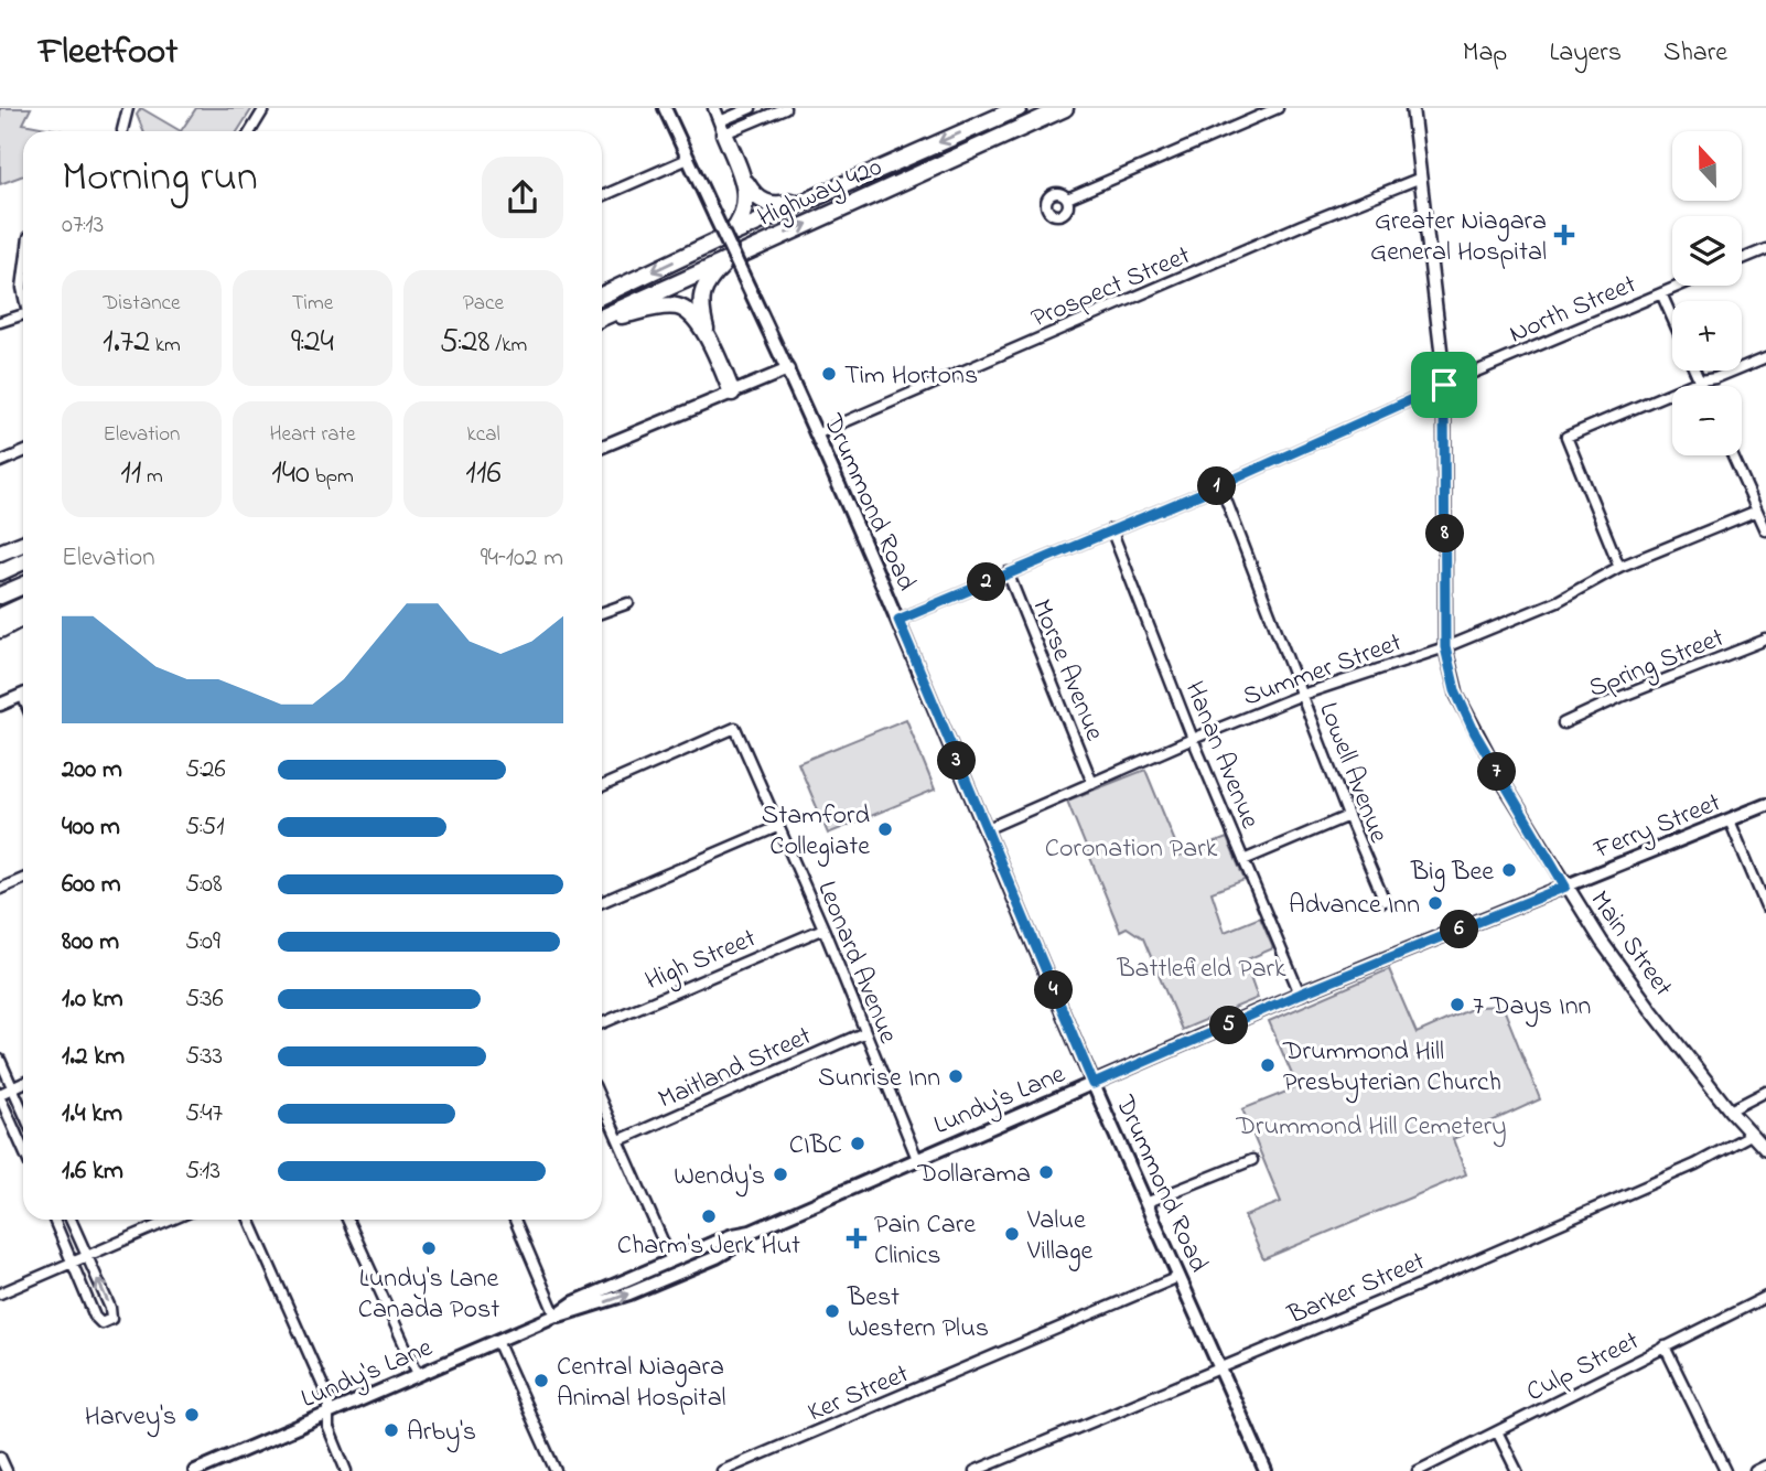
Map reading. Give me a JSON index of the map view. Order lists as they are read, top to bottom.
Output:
{
  "streets": {
    "highway": ["Highway 420"],
    "main road": ["Drummond Road", "Ferry Street", "Lundy's Lane"],
    "street": [
      "Prospect Street",
      "North Street",
      "Spring Street",
      "Summer Street",
      "Morse Avenue",
      "Hanan Avenue",
      "Lowell Avenue",
      "Main Street",
      "High Street",
      "Leonard Avenue",
      "Maitland Street",
      "Barker Street",
      "Culp Street",
      "Ker Street"
    ]
  },
  "crossings": [
    ["Prospect Street", "Drummond Road"],
    ["Prospect Street", "Main Street"],
    ["North Street", "Drummond Road"],
    ["North Street", "Morse Avenue"],
    ["North Street", "Hanan Avenue"],
    ["North Street", "Lowell Avenue"],
    ["North Street", "Main Street"],
    ["Drummond Road", "Summer Street"],
    ["Drummond Road", "Lundy's Lane"],
    ["Drummond Road", "Barker Street"],
    ["Drummond Road", "Ker Street"],
    ["Summer Street", "Morse Avenue"],
    ["Summer Street", "Hanan Avenue"],
    ["Summer Street", "Lowell Avenue"],
    ["Summer Street", "Main Street"],
    ["Hanan Avenue", "Lundy's Lane"],
    ["Ferry Street", "Main Street"],
    ["Ferry Street", "Lundy's Lane"],
    ["Main Street", "Lundy's Lane"],
    ["Main Street", "Barker Street"],
    ["High Street", "Leonard Avenue"],
    ["Leonard Avenue", "Maitland Street"],
    ["Leonard Avenue", "Lundy's Lane"]
  ],
  "parks": ["Coronation Park", "Battlefield Park", "Drummond Hill Cemetery"],
  "places": {
    "health": ["Greater Niagara General Hospital", "Pain Care Clinics"],
    "other": [
      "Tim Hortons",
      "Stamford Collegiate",
      "Big Bee",
      "Advance Inn",
      "7 Days Inn",
      "Drummond Hill Presbyterian Church",
      "Sunrise Inn",
      "CIBC",
      "Dollarama",
      "Wendy's",
      "Charm's Jerk Hut",
      "Value Village",
      "Lundy's Lane Canada Post",
      "Best Western Plus",
      "Central Niagara Animal Hospital",
      "Harvey's",
      "Arby's"
    ]
  },
  "north": "top",
  "page": {
    "header": "Fleetfoot",
    "nav": ["Map", "Layers", "Share"],
    "map_buttons": ["+", "−"],
    "heading": ["Morning run", "07:13"],
    "stats": [
      ["Distance", "1.72 km"],
      ["Time", "9:24"],
      ["Pace", "5:28 /km"],
      ["Elevation", "11 m"],
      ["Heart rate", "140 bpm"],
      ["kcal", "116"]
    ],
    "pins": [
      "1",
      "8",
      "2",
      "3",
      "7",
      "6",
      "4",
      "5"
    ],
    "chart": ["Elevation", "94–102 m"],
    "list": [
      {
        "name": "200 m",
        "note": "5:26"
      },
      {
        "name": "400 m",
        "note": "5:51"
      },
      {
        "name": "600 m",
        "note": "5:08"
      },
      {
        "name": "800 m",
        "note": "5:09"
      },
      {
        "name": "1.0 km",
        "note": "5:36"
      },
      {
        "name": "1.2 km",
        "note": "5:33"
      },
      {
        "name": "1.4 km",
        "note": "5:47"
      },
      {
        "name": "1.6 km",
        "note": "5:13"
      }
    ]
  }
}
